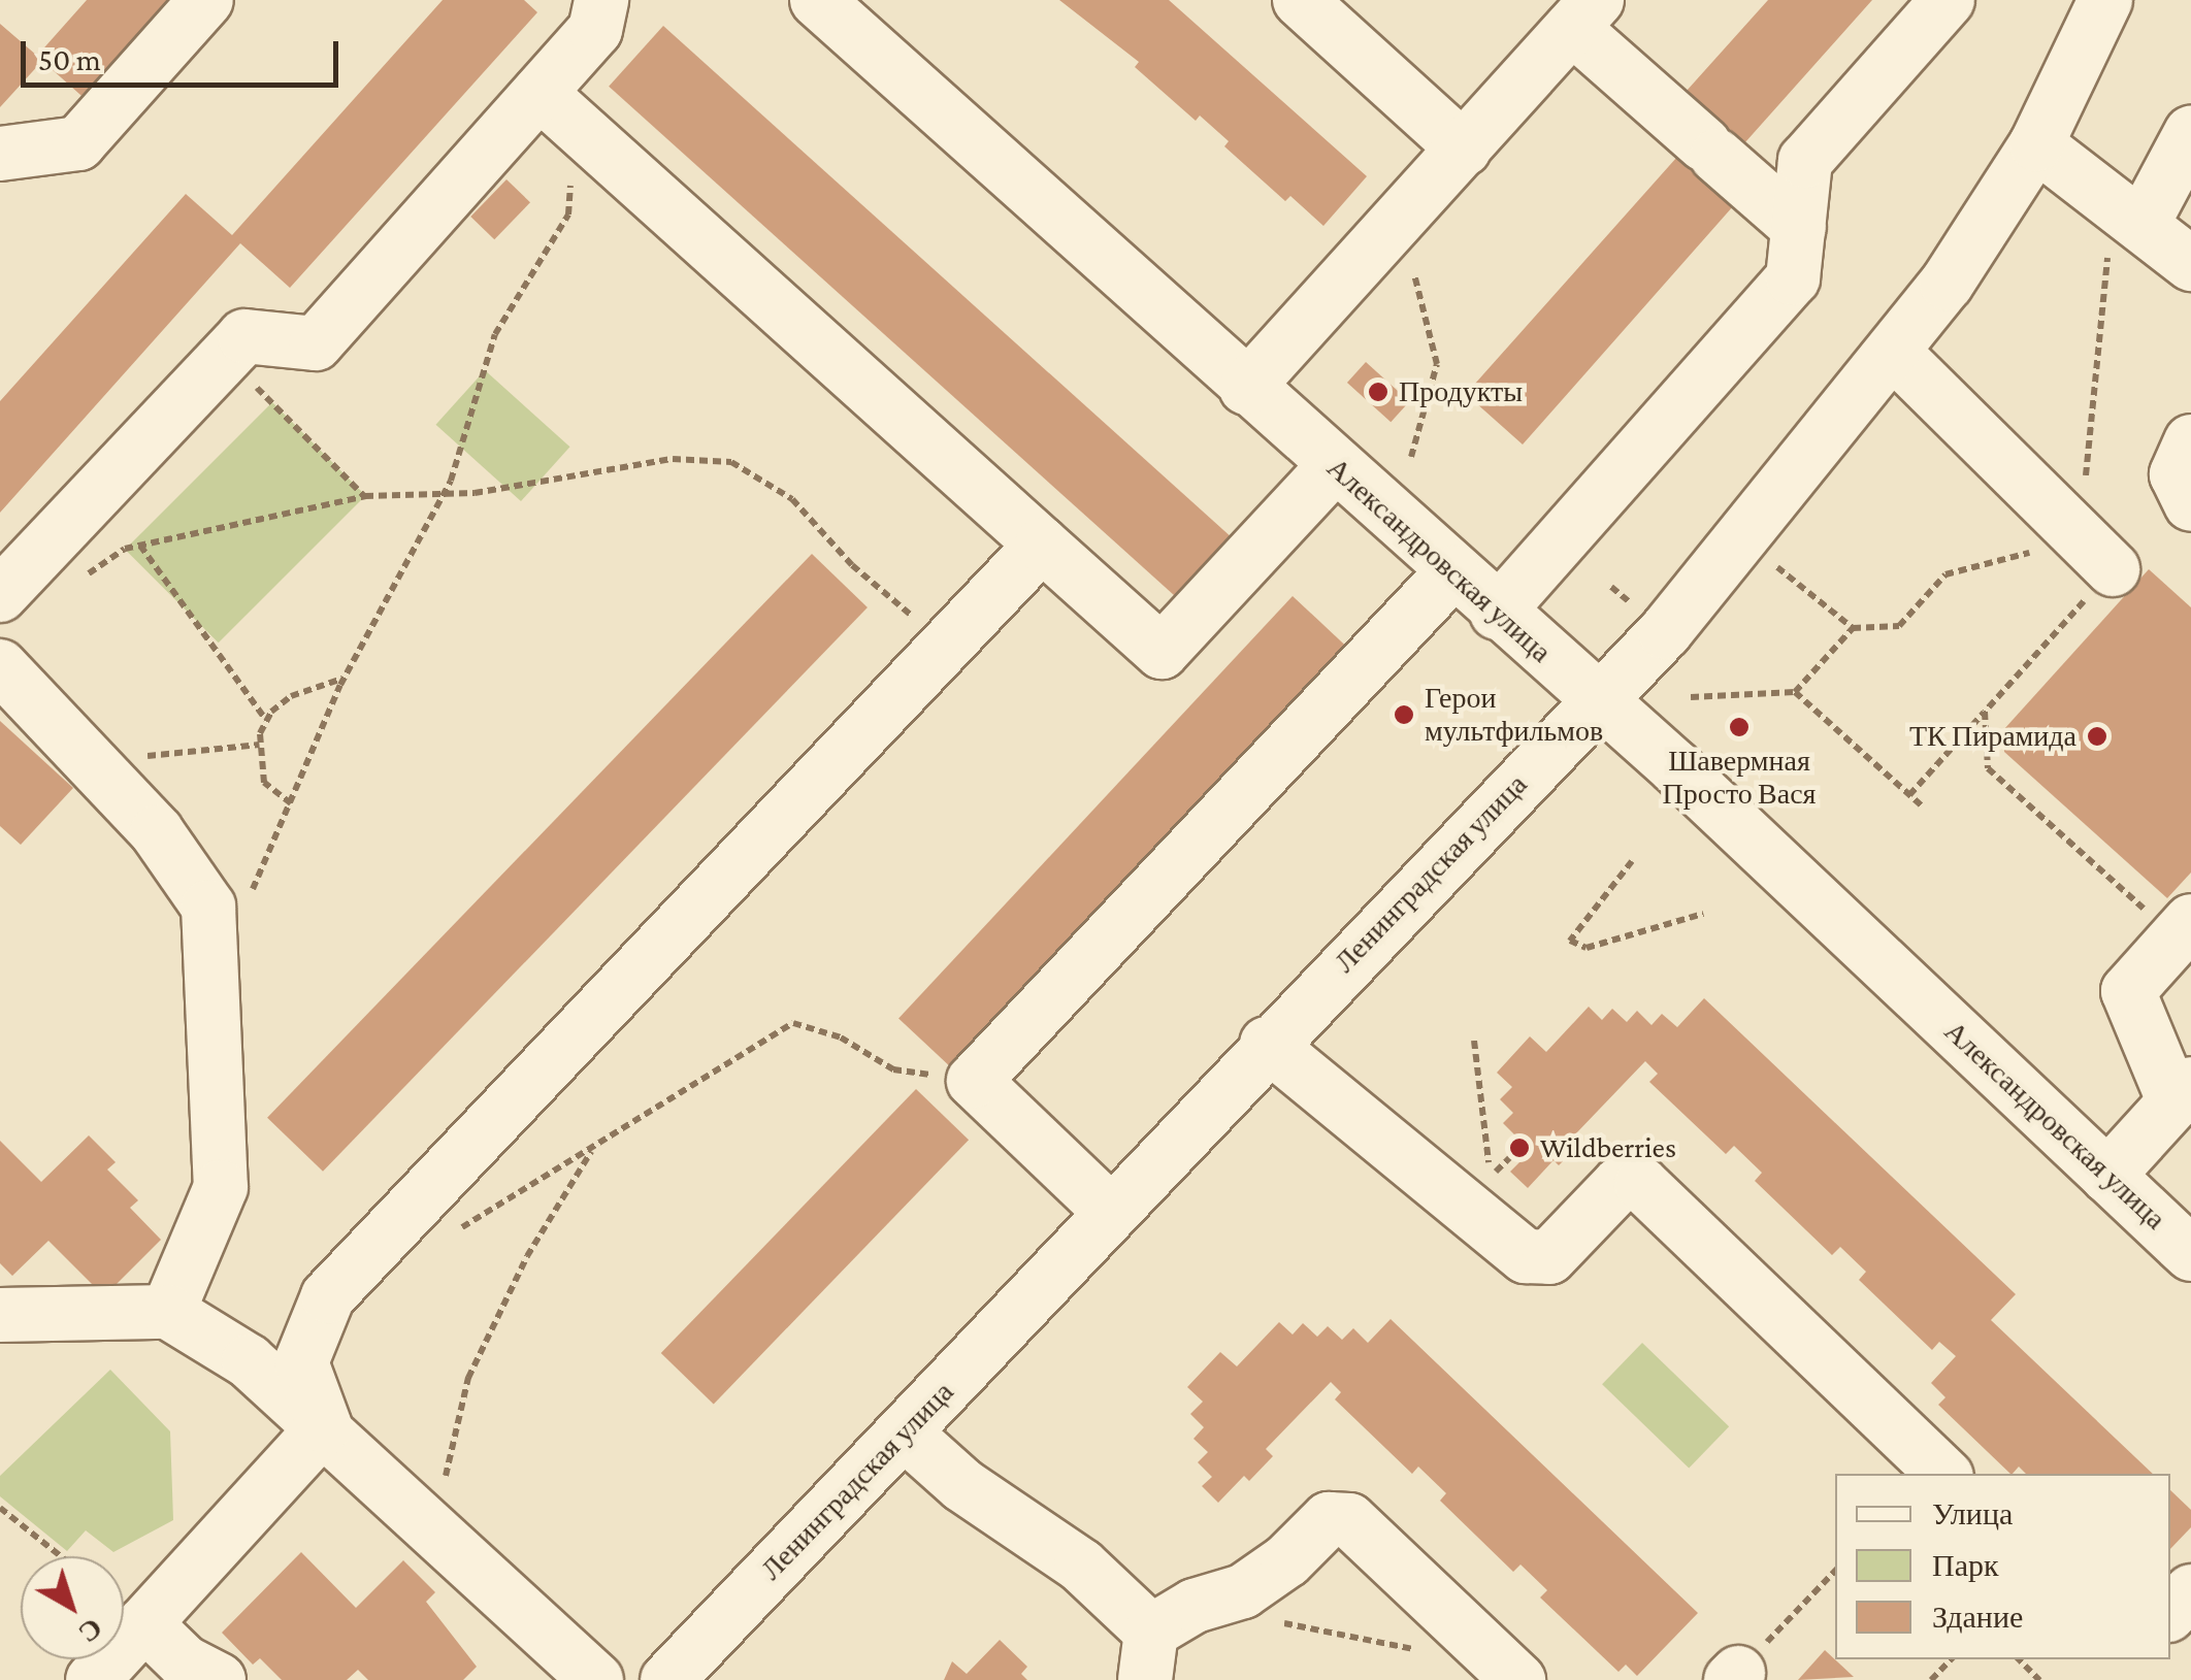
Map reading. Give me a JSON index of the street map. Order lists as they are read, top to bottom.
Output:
{
  "streets": {
    "street": ["Александровская улица", "Ленинградская улица"]
  },
  "crossings": [
    ["Александровская улица", "Ленинградская улица"]
  ],
  "places": [
    "Продукты",
    "Герои мультфильмов",
    "Шавермная Просто Вася",
    "ТК Пирамида",
    "Wildberries"
  ],
  "legend": ["Улица", "Парк", "Здание"],
  "scale_bar": "50 m",
  "north": "bottom right"
}
